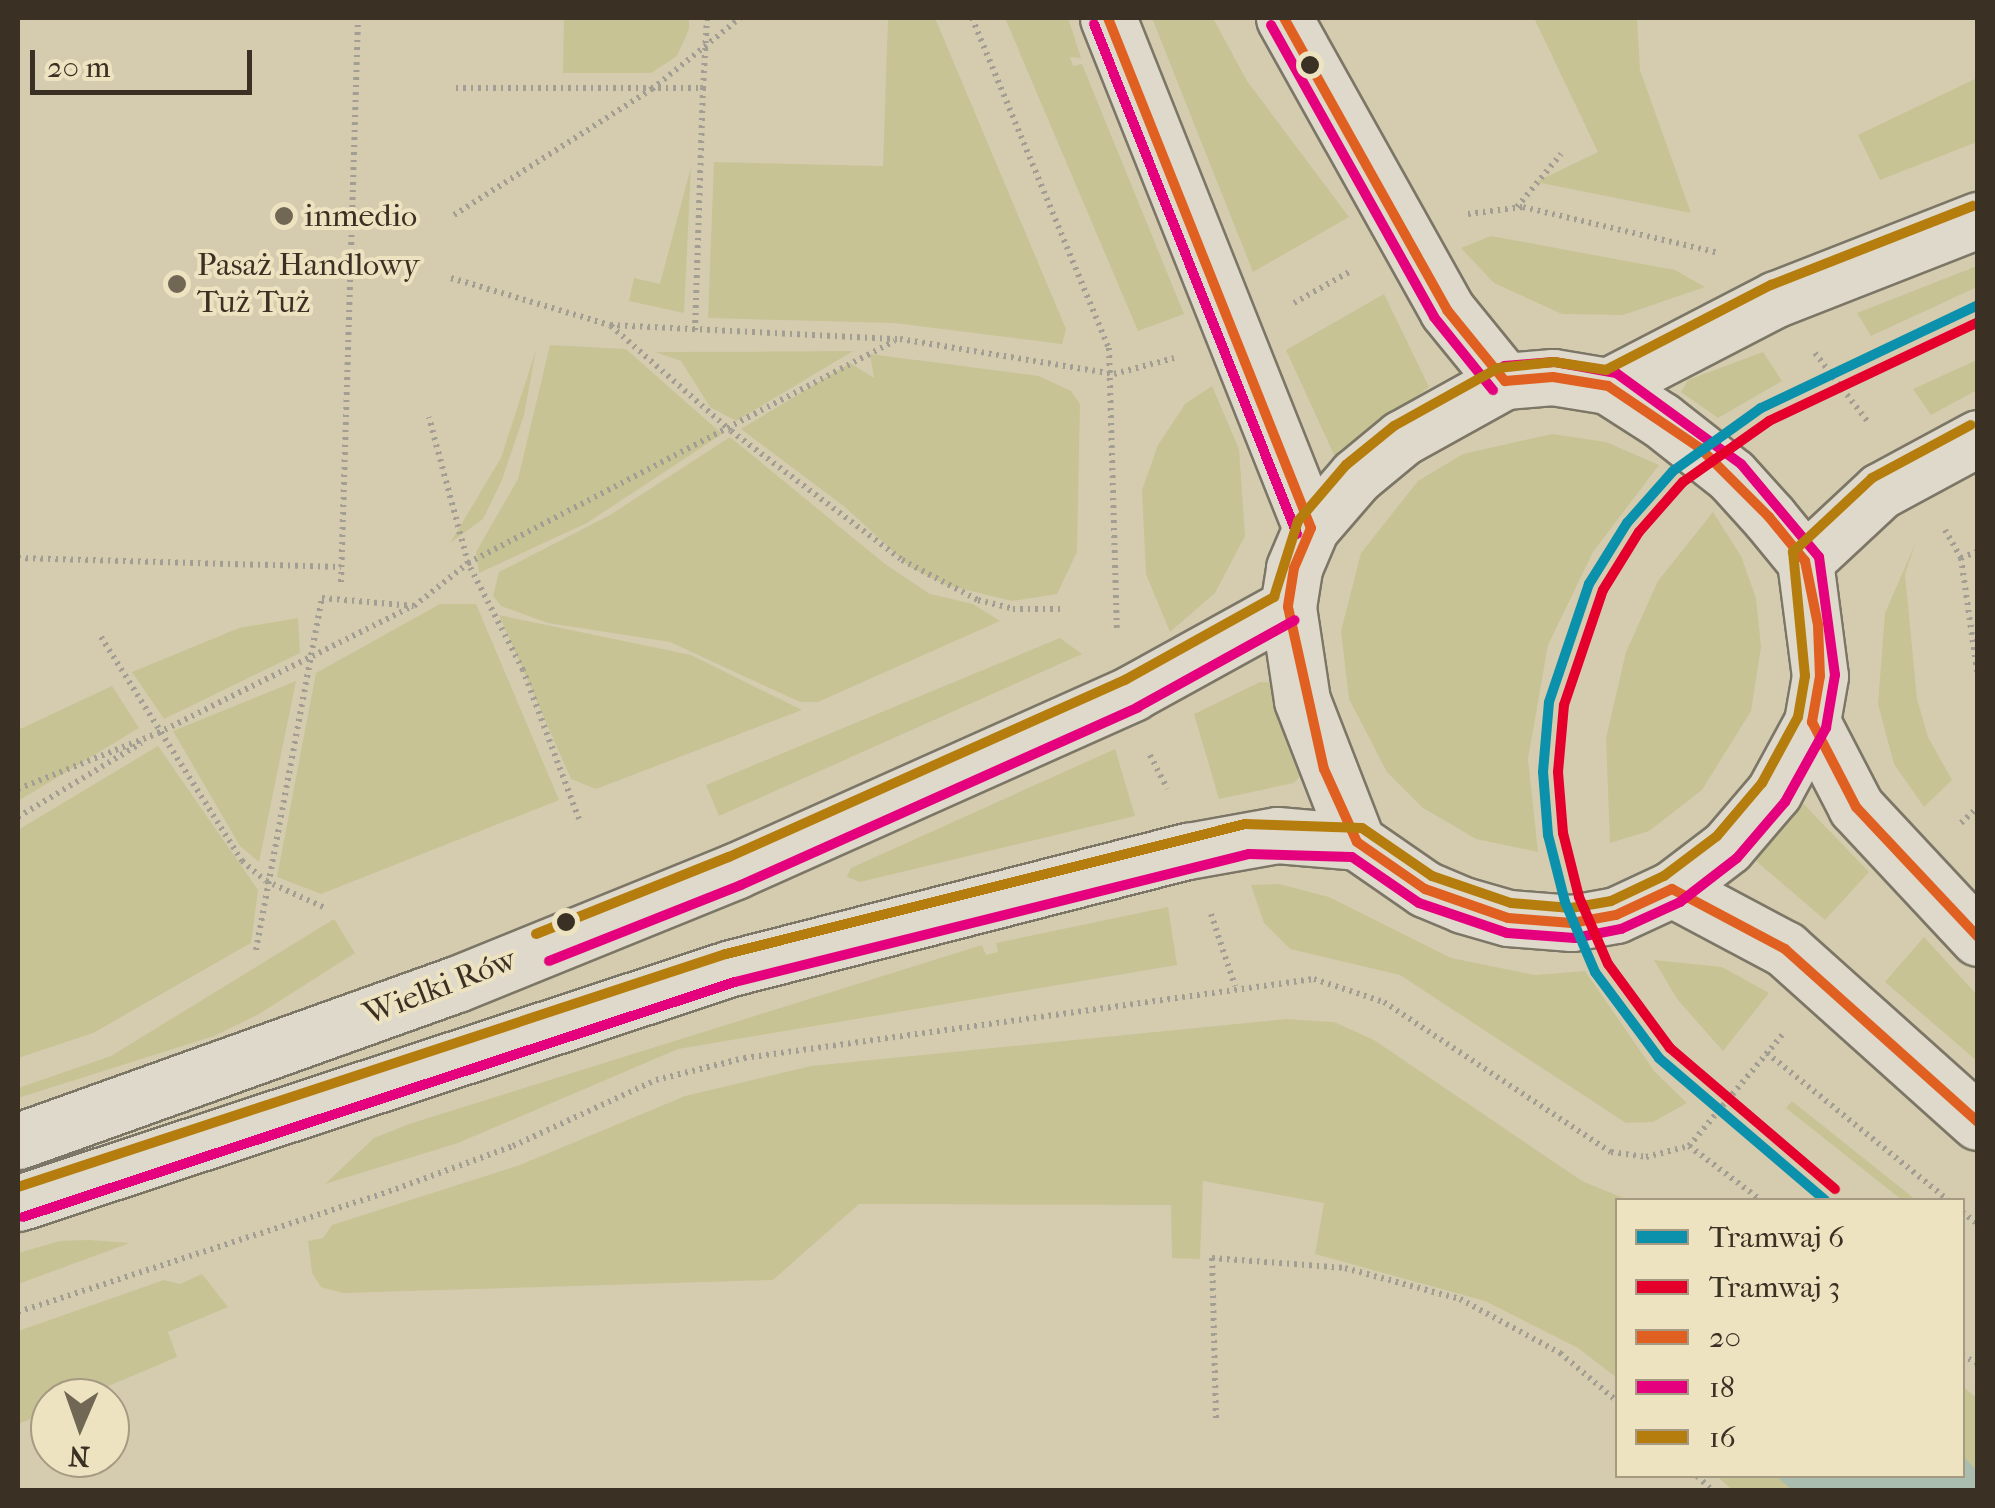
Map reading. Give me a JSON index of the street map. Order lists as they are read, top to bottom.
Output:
{
  "streets": {
    "street": ["Wielki Rów"]
  },
  "places": ["inmedio", "Pasaż Handlowy Tuż Tuż"],
  "lines": [
    "transit line 20",
    "transit line 18",
    "transit line 16",
    "tram line 6",
    "tram line 3"
  ],
  "legend": [
    "Tramwaj 6",
    "Tramwaj 3",
    "20",
    "18",
    "16"
  ],
  "scale_bar": "20 m",
  "north": "bottom"
}
